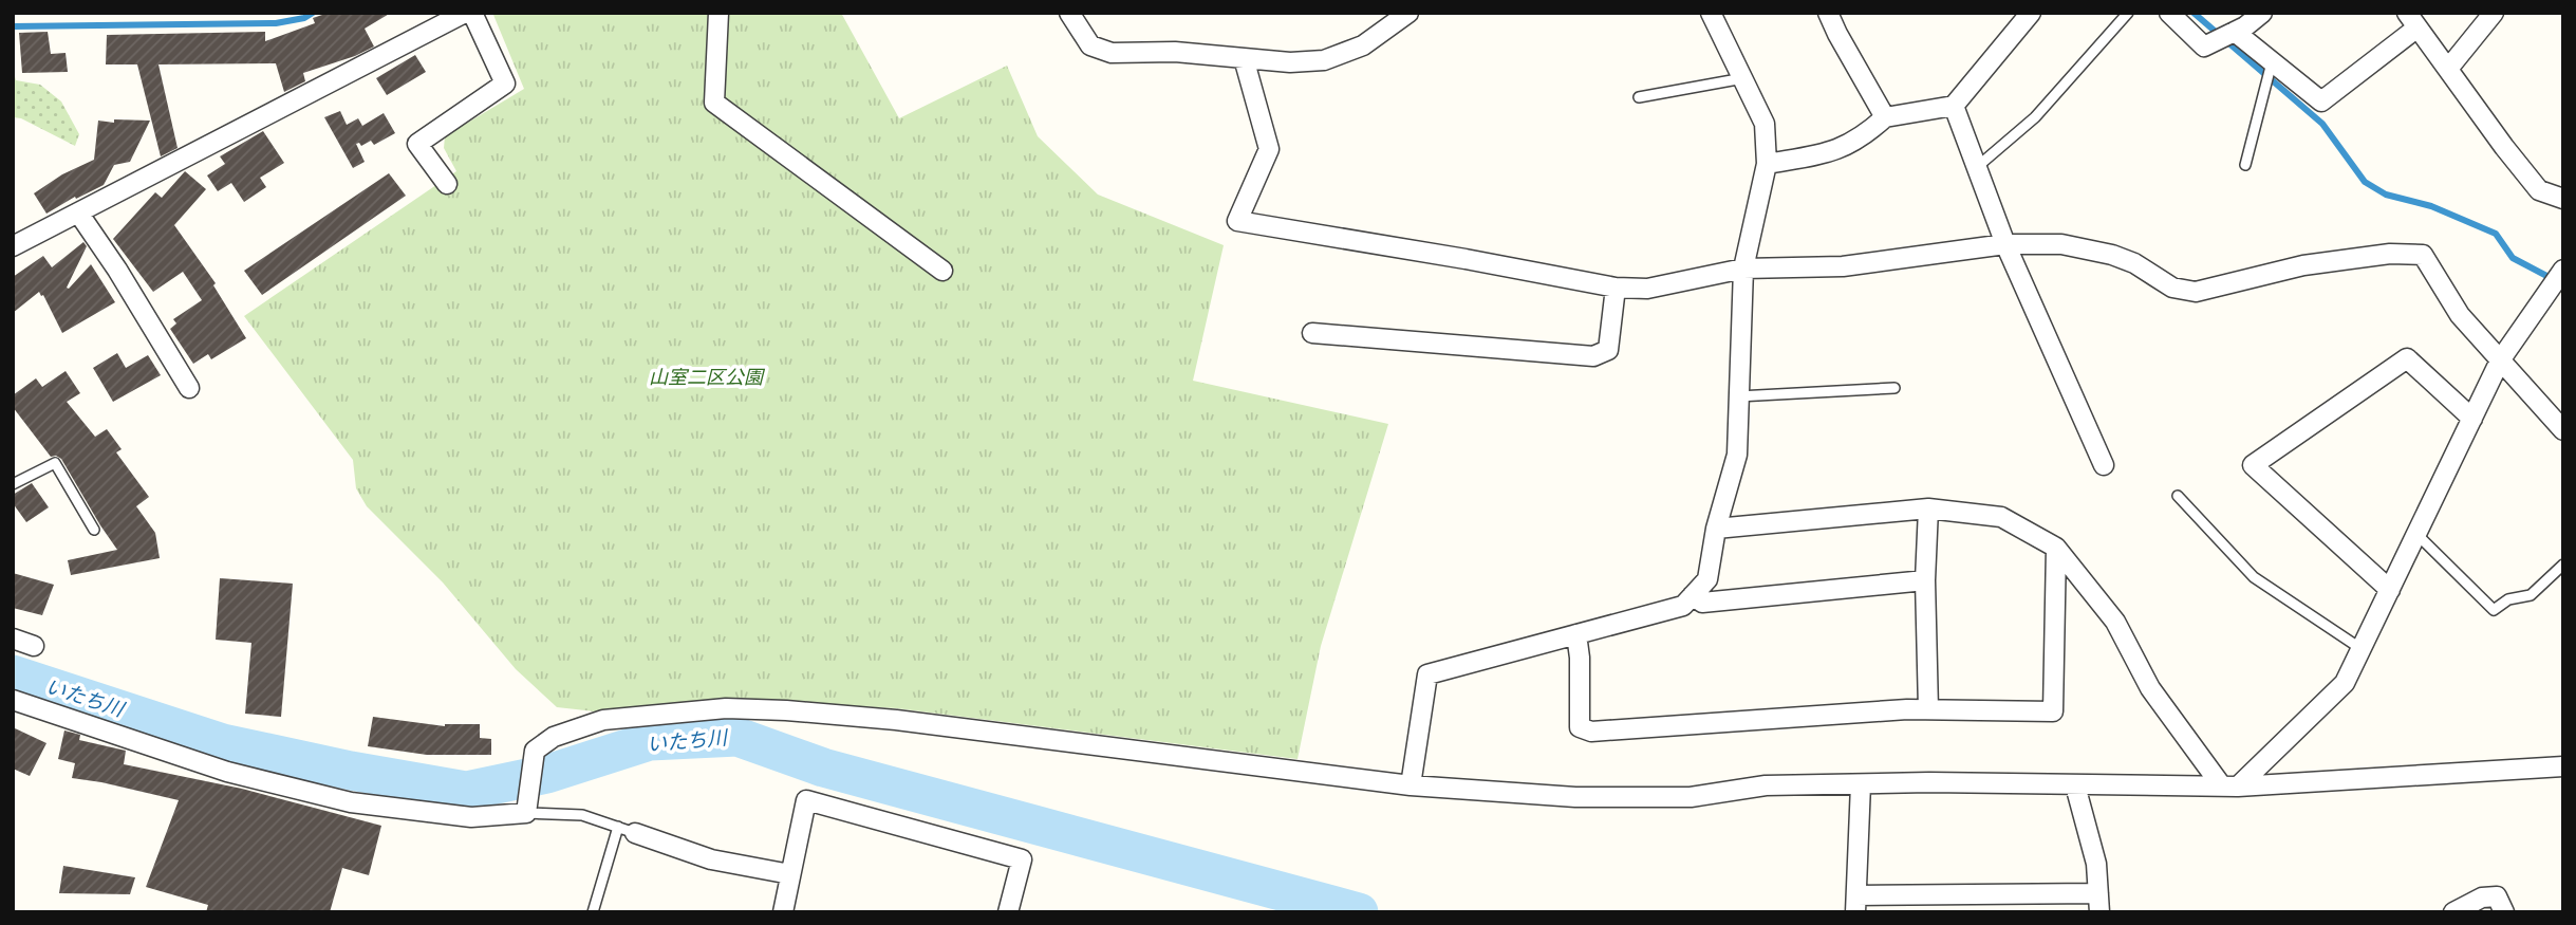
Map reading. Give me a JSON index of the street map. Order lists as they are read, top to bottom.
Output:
{
  "water": ["いたち川"],
  "parks": ["山室二区公園"]
}
